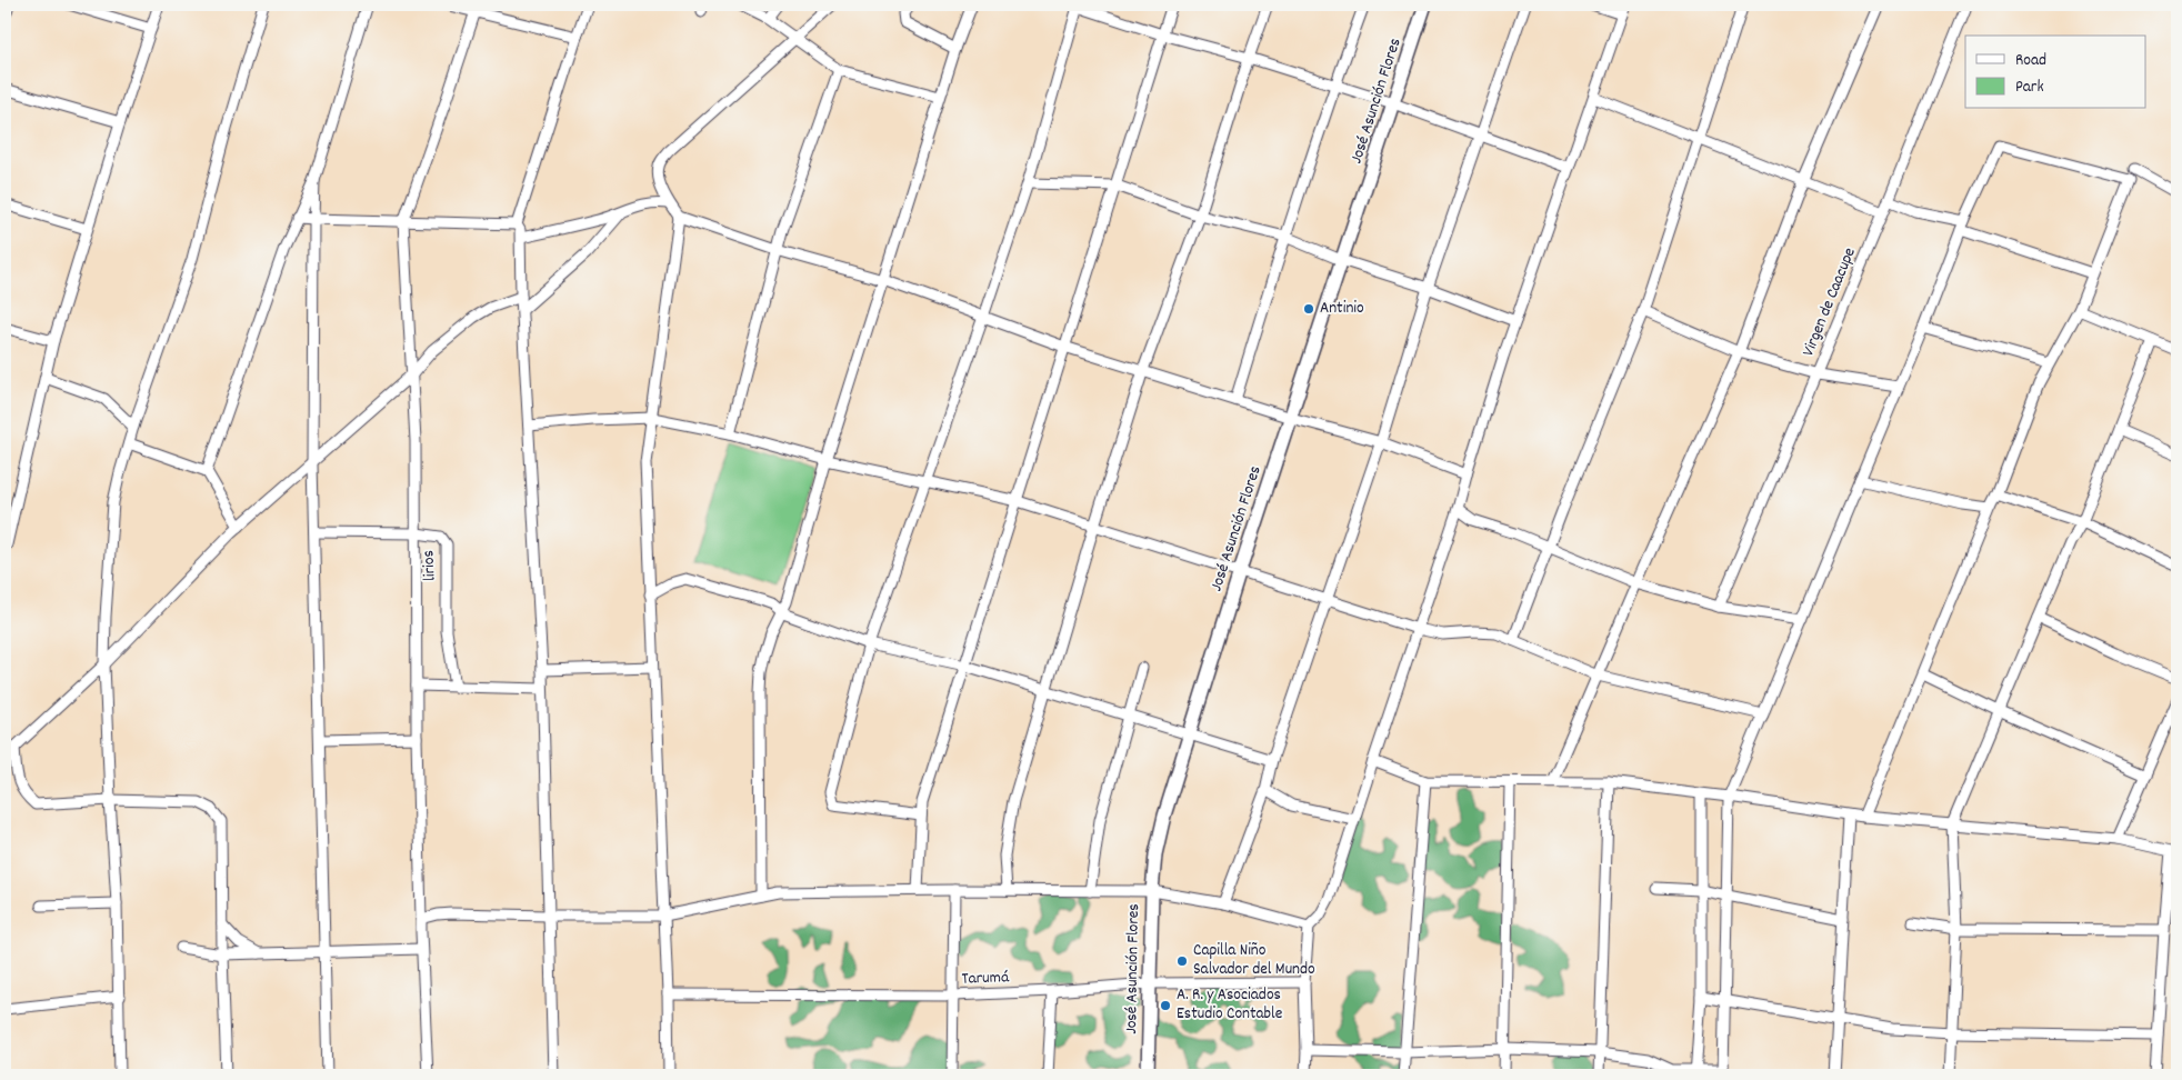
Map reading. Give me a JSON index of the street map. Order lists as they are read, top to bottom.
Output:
{
  "streets": {
    "street": [
      "José Asunción Flores",
      "Virgen de Caacupe",
      "lirios",
      "Tarumá"
    ]
  },
  "crossings": [
    ["José Asunción Flores", "Tarumá"]
  ],
  "places": ["Antinio", "Capilla Niño Salvador del Mundo", "A. R. y Asociados Estudio Contable"],
  "legend": ["Road", "Park"]
}
